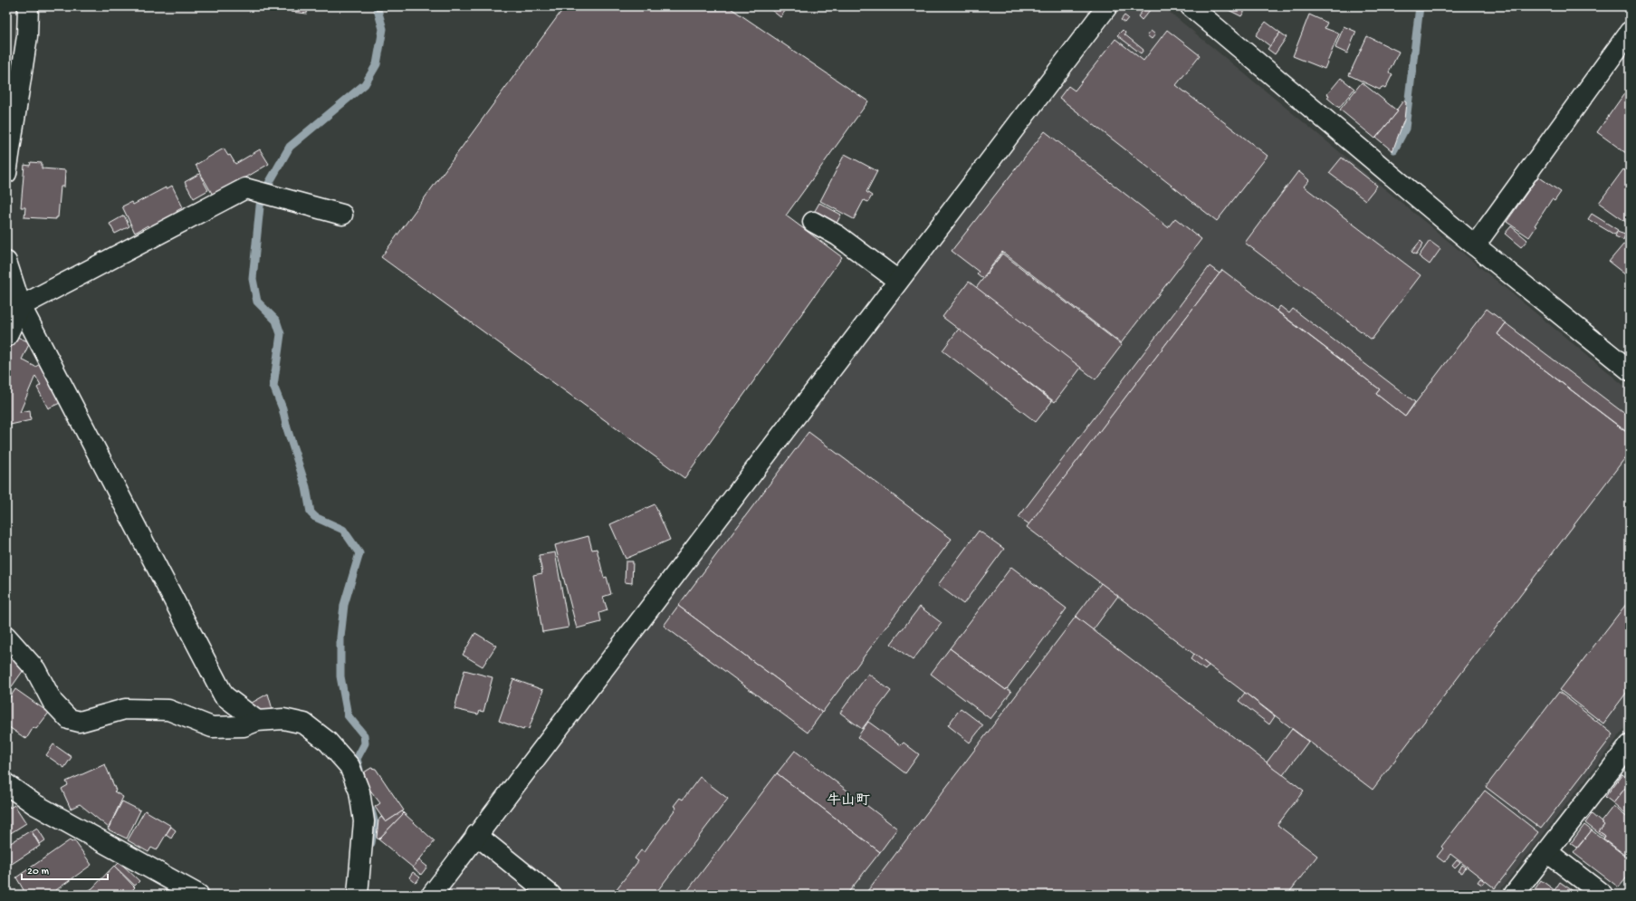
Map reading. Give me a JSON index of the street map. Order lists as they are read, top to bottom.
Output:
{
  "districts": ["牛山町"],
  "scale_bar": "20 m"
}
